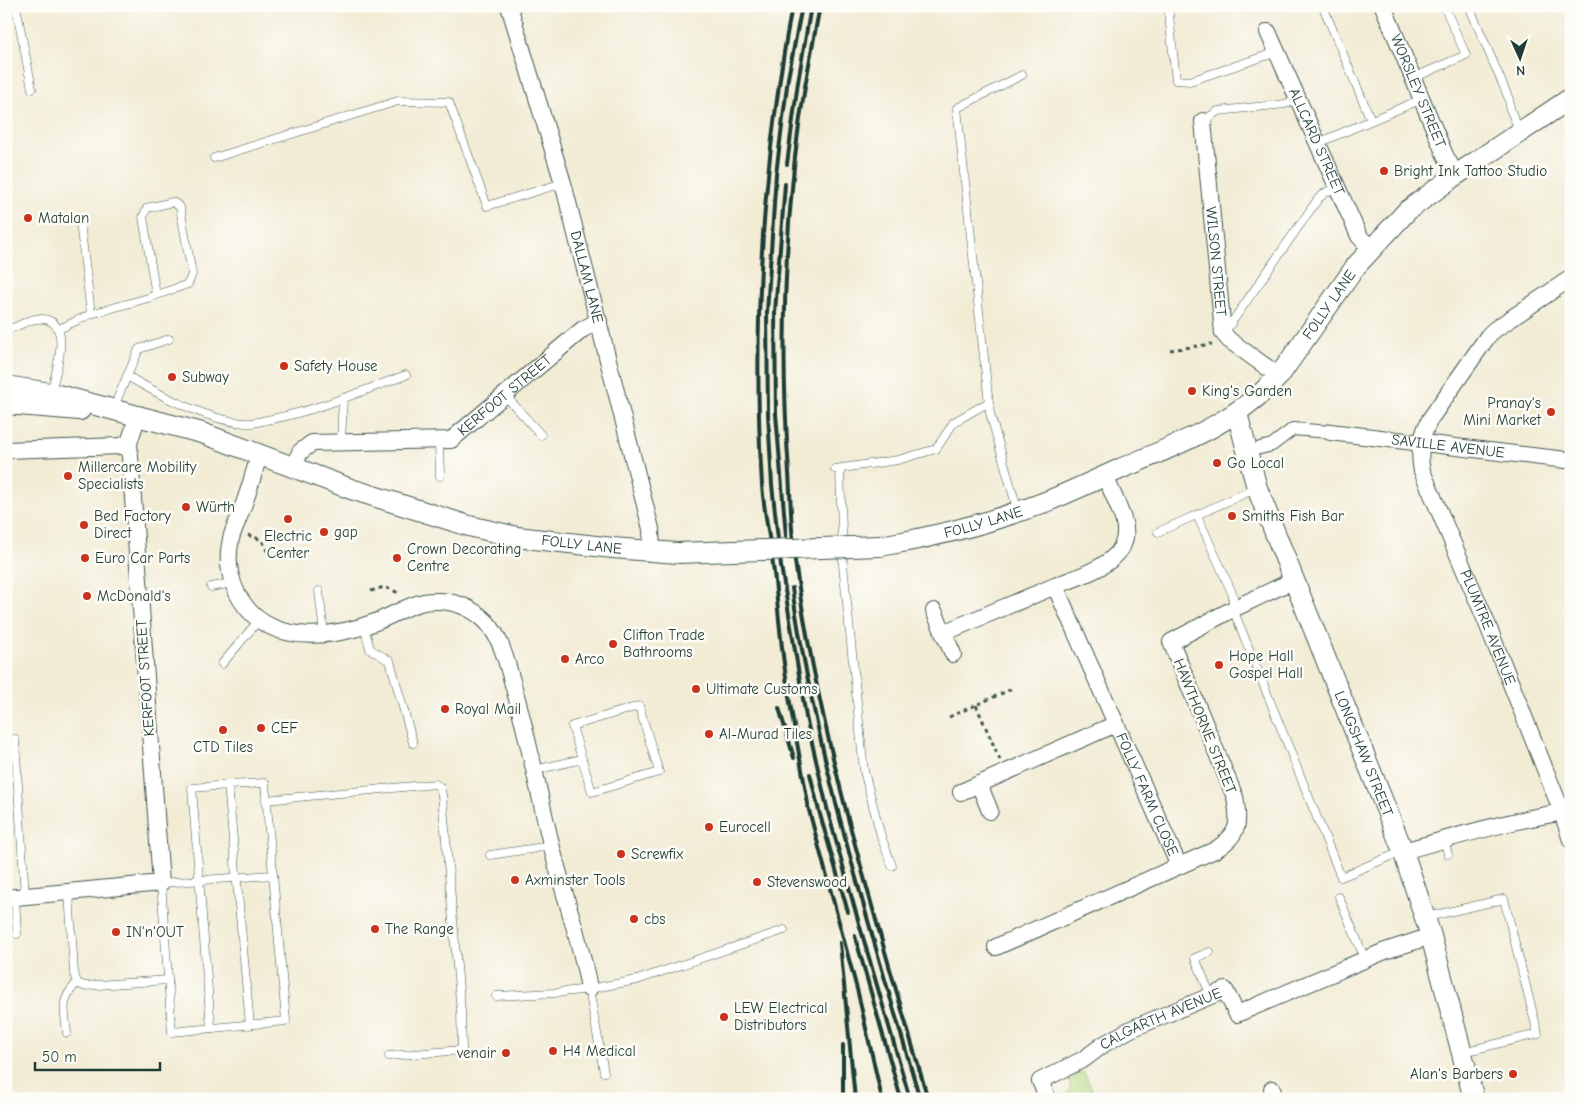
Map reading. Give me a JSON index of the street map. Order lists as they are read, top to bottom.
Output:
{
  "streets": {
    "street": [
      "WORSLEY STREET",
      "ALLCARD STREET",
      "WILSON STREET",
      "DALLAM LANE",
      "FOLLY LANE",
      "KERFOOT STREET",
      "SAVILLE AVENUE",
      "PLUMTRE AVENUE",
      "HAWTHORNE STREET",
      "LONGSHAW STREET",
      "FOLLY FARM CLOSE",
      "CALGARTH AVENUE"
    ]
  },
  "crossings": [
    ["WORSLEY STREET", "FOLLY LANE"],
    ["ALLCARD STREET", "FOLLY LANE"],
    ["WILSON STREET", "FOLLY LANE"],
    ["DALLAM LANE", "FOLLY LANE"],
    ["DALLAM LANE", "KERFOOT STREET"],
    ["FOLLY LANE", "KERFOOT STREET"],
    ["FOLLY LANE", "LONGSHAW STREET"],
    ["SAVILLE AVENUE", "PLUMTRE AVENUE"],
    ["HAWTHORNE STREET", "LONGSHAW STREET"],
    ["HAWTHORNE STREET", "FOLLY FARM CLOSE"],
    ["LONGSHAW STREET", "CALGARTH AVENUE"]
  ],
  "places": [
    "Bright Ink Tattoo Studio",
    "Matalan",
    "Safety House",
    "Subway",
    "King's Garden",
    "Pranay's Mini Market",
    "Go Local",
    "Millercare Mobility Specialists",
    "Würth",
    "Smiths Fish Bar",
    "Electric Center",
    "Bed Factory Direct",
    "gap",
    "Euro Car Parts",
    "Crown Decorating Centre",
    "McDonald's",
    "Clifton Trade Bathrooms",
    "Arco",
    "Hope Hall Gospel Hall",
    "Ultimate Customs",
    "Royal Mail",
    "CEF",
    "CTD Tiles",
    "Al-Murad Tiles",
    "Eurocell",
    "Screwfix",
    "Axminster Tools",
    "Stevenswood",
    "cbs",
    "The Range",
    "IN'n'OUT",
    "LEW Electrical Distributors",
    "H4 Medical",
    "venair",
    "Alan's Barbers"
  ],
  "scale_bar": "50 m",
  "north": "bottom"
}
